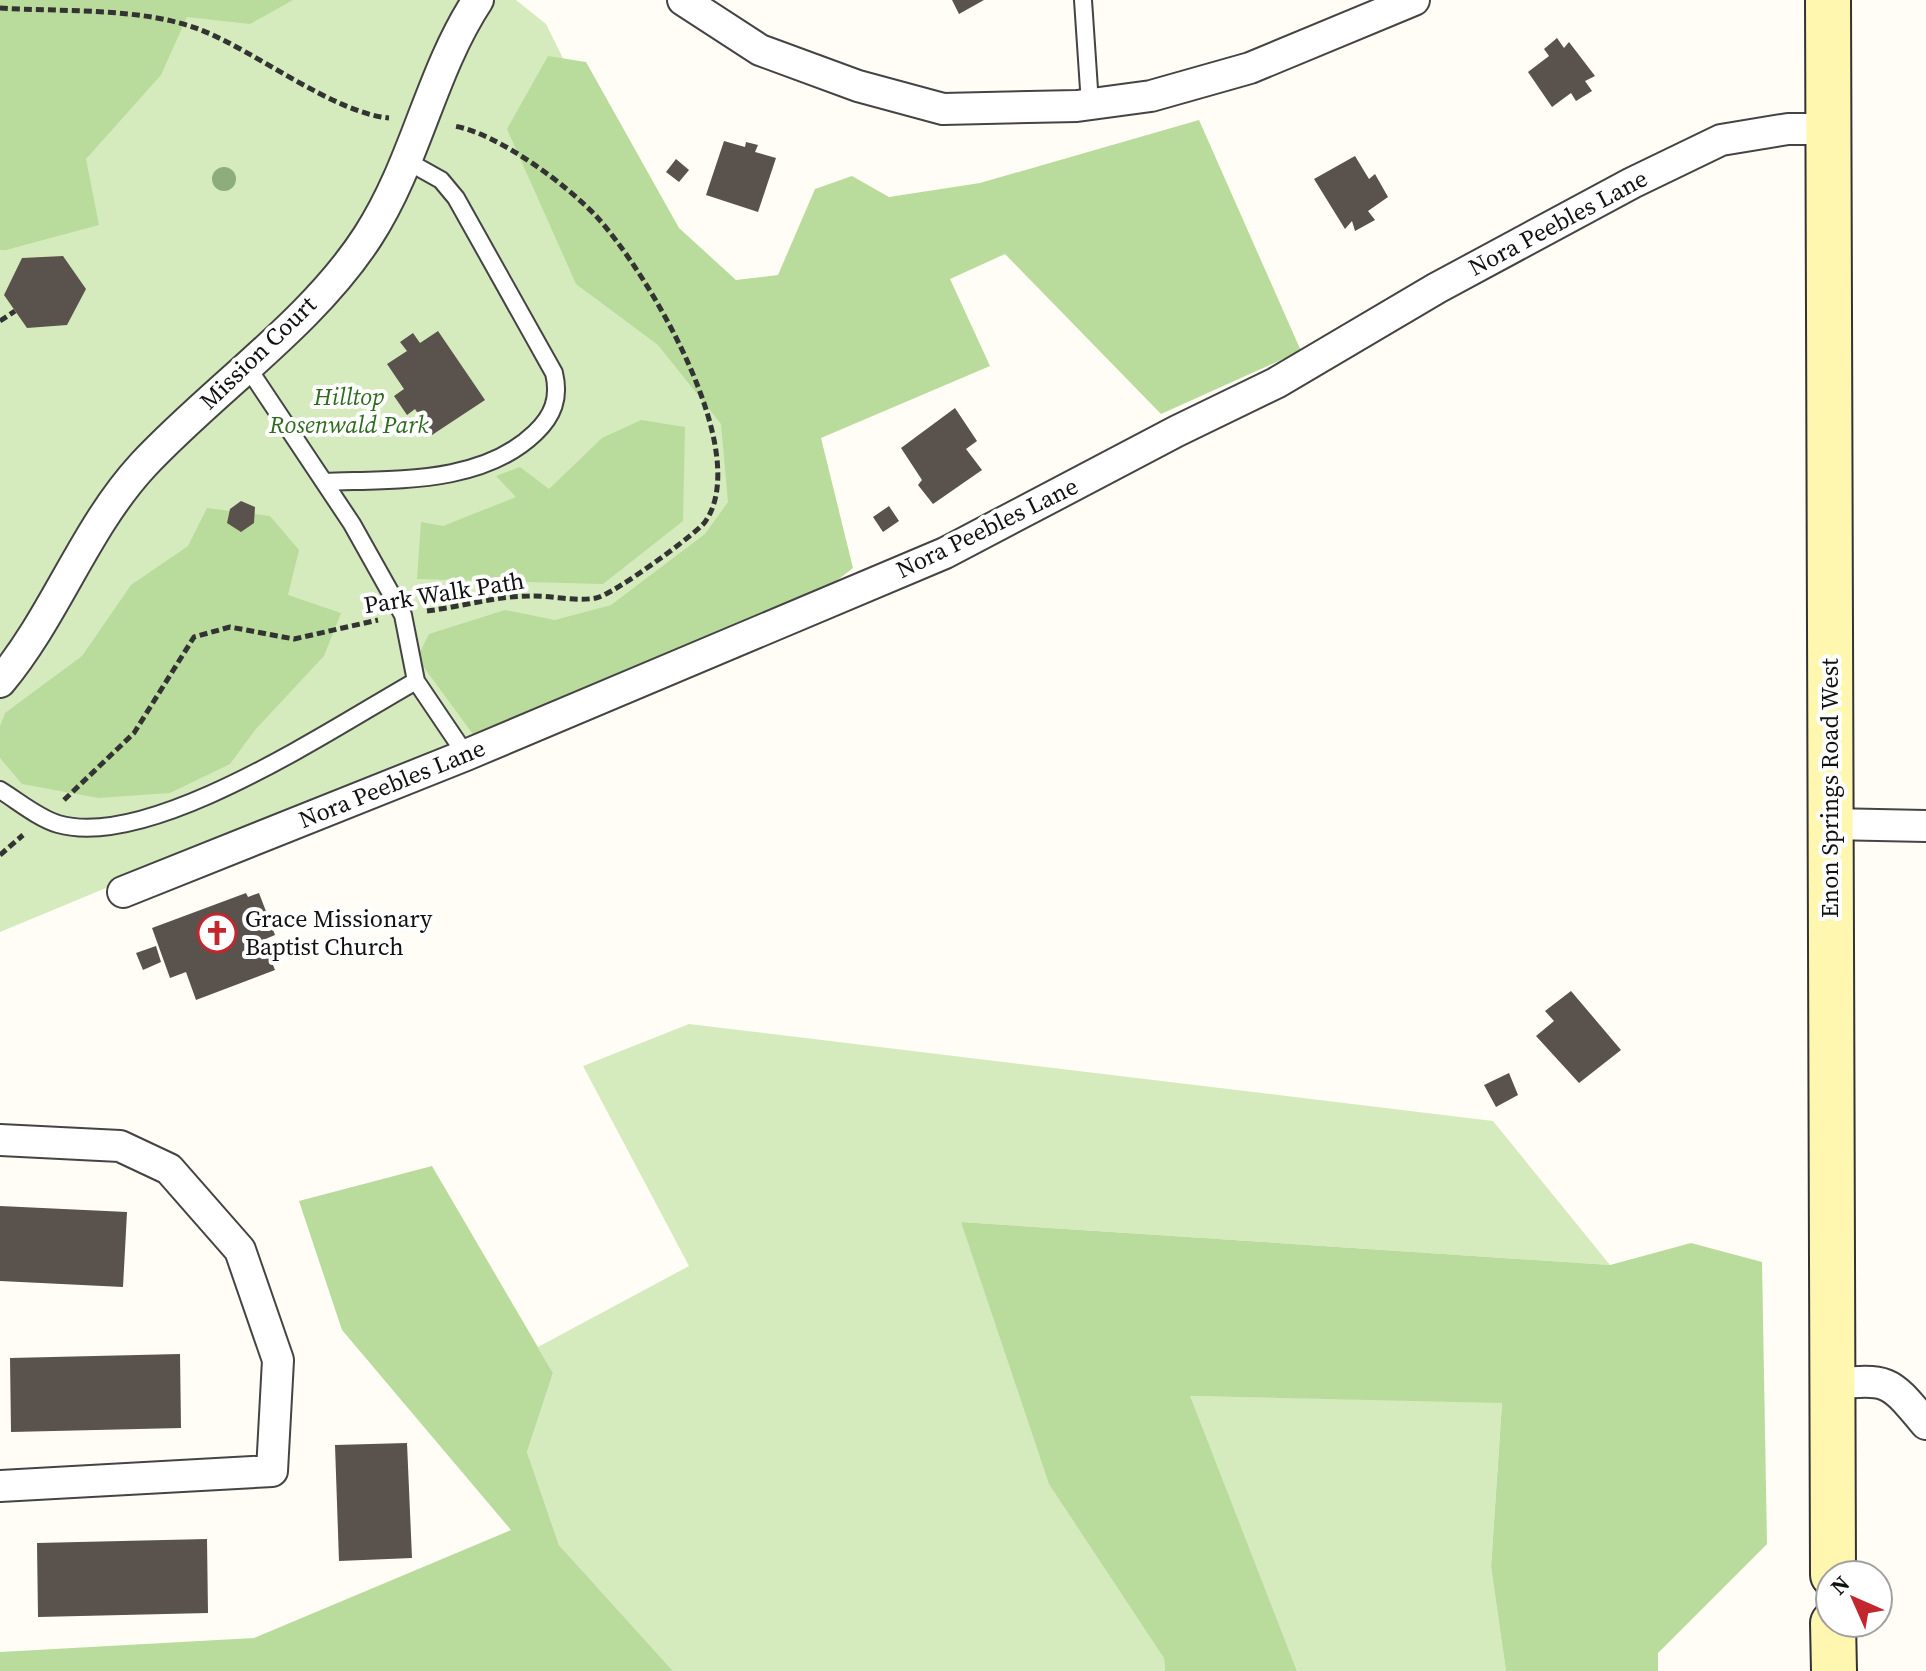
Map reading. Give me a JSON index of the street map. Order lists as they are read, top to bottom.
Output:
{
  "streets": {
    "street": ["Nora Peebles Lane", "Mission Court", "Enon Springs Road West"],
    "path": ["Park Walk Path"]
  },
  "crossings": [
    ["Nora Peebles Lane", "Enon Springs Road West"],
    ["Mission Court", "Park Walk Path"]
  ],
  "parks": ["Hilltop Rosenwald Park"],
  "places": {
    "church": ["Grace Missionary Baptist Church"]
  },
  "north": "top left"
}
